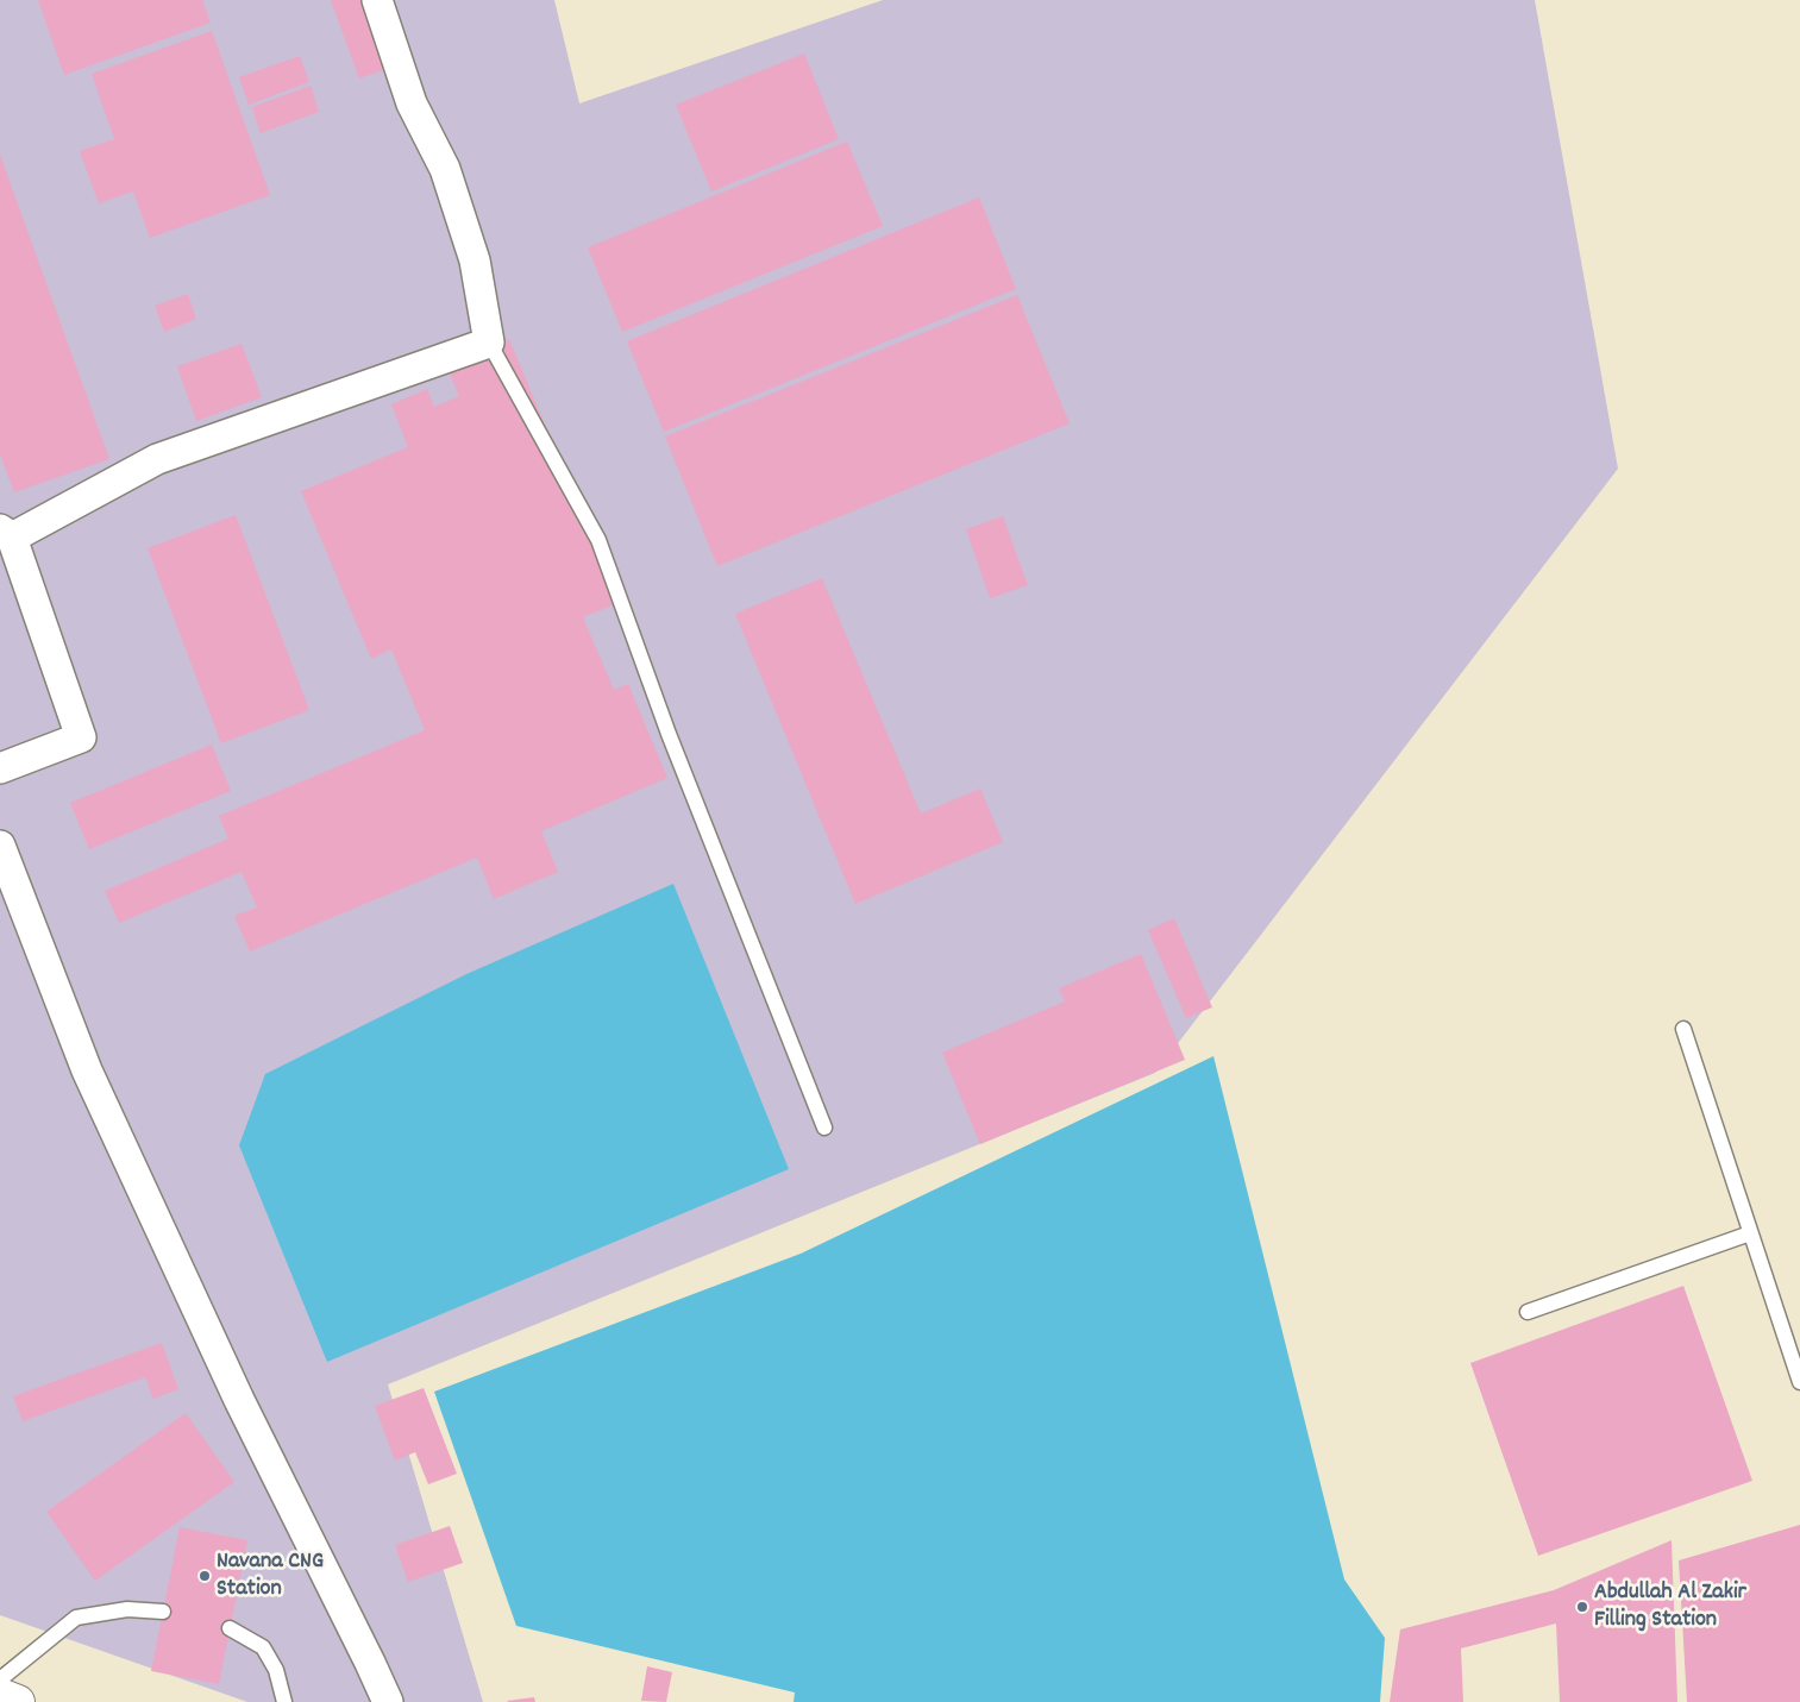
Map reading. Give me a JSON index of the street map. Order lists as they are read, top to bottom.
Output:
{
  "places": ["Navana CNG Station", "Abdullah Al Zakir Filling Station"]
}
